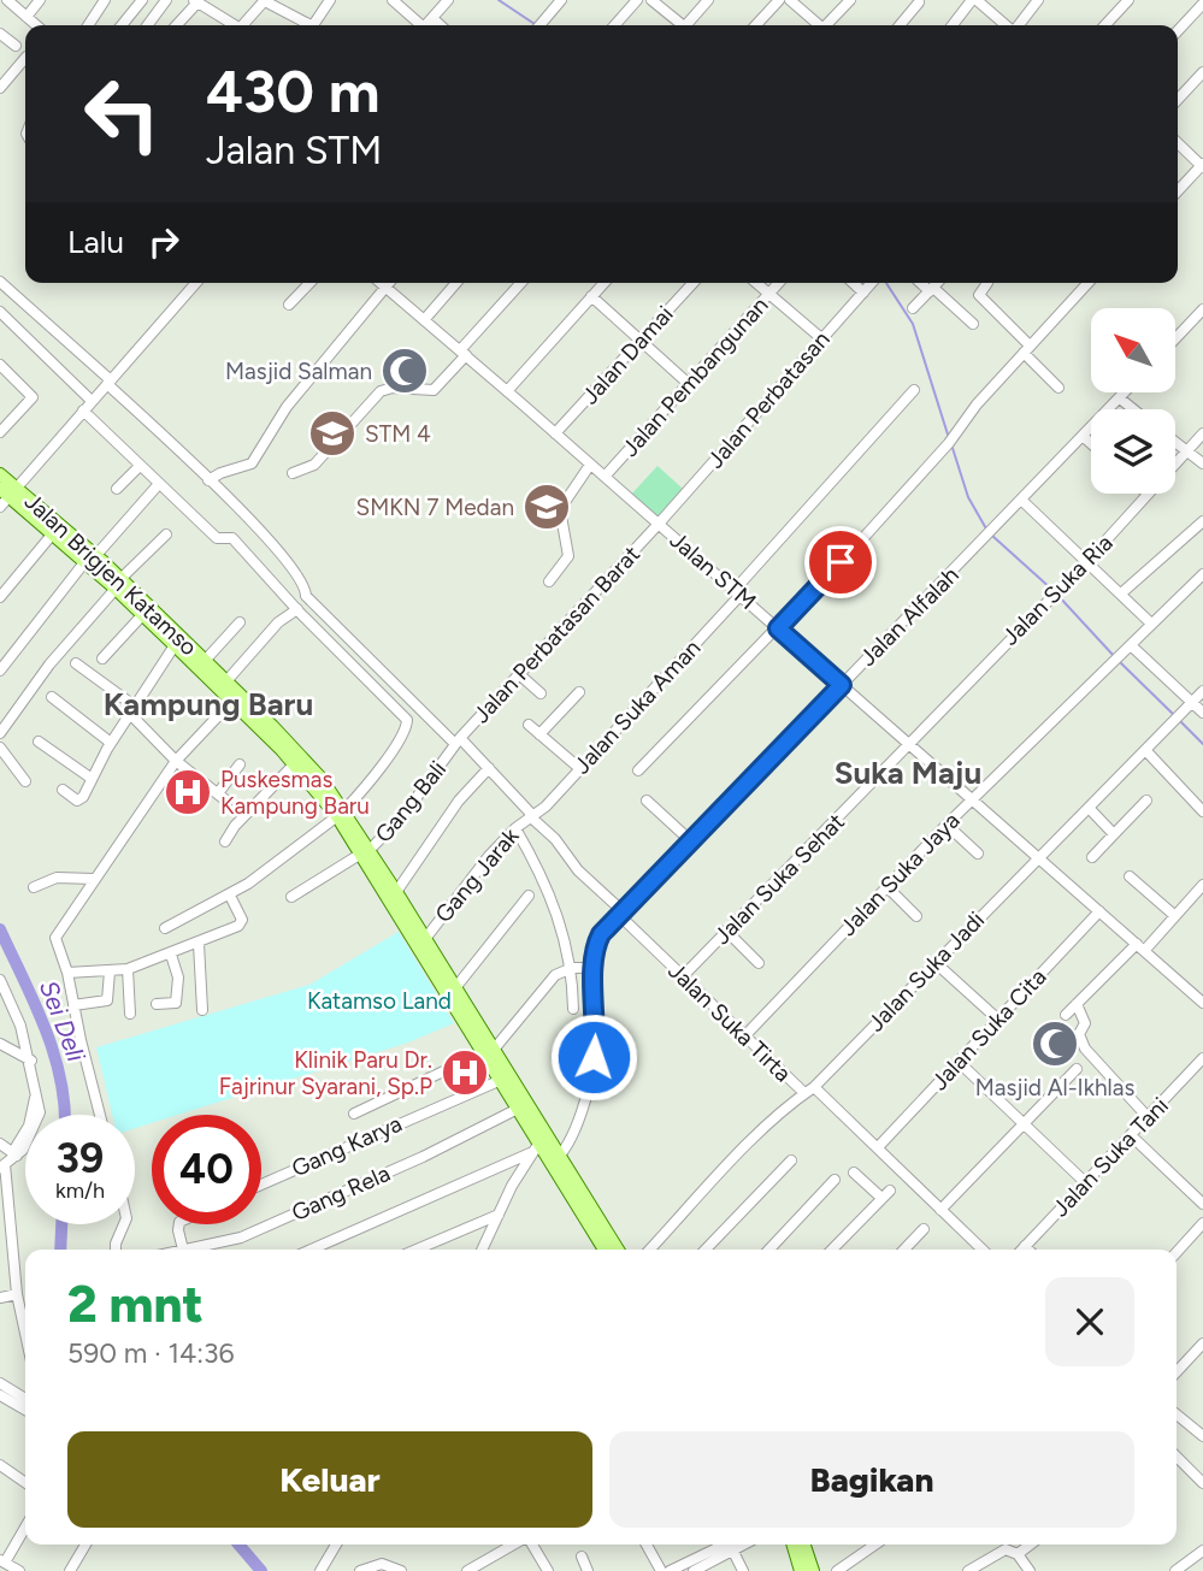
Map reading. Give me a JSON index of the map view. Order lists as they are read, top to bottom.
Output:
{
  "streets": {
    "main road": ["Jalan Brigjen Katamso"],
    "street": [
      "Jalan Damai",
      "Jalan Pembangunan",
      "Jalan Perbatasan",
      "Jalan STM",
      "Jalan Suka Ria",
      "Jalan Alfalah",
      "Jalan Perbatasan Barat",
      "Jalan Suka Aman",
      "Gang Bali",
      "Jalan Suka Jaya",
      "Gang Jarak",
      "Jalan Suka Sehat",
      "Jalan Suka Jadi",
      "Jalan Suka Tirta",
      "Jalan Suka Cita",
      "Gang Karya",
      "Jalan Suka Tani",
      "Gang Rela"
    ]
  },
  "crossings": [
    ["Jalan Damai", "Jalan STM"],
    ["Jalan Pembangunan", "Jalan STM"],
    ["Jalan Perbatasan", "Jalan STM"],
    ["Jalan Perbatasan", "Jalan Perbatasan Barat"],
    ["Jalan STM", "Jalan Suka Ria"],
    ["Jalan STM", "Jalan Alfalah"],
    ["Jalan STM", "Jalan Perbatasan Barat"],
    ["Jalan STM", "Jalan Suka Aman"],
    ["Jalan STM", "Jalan Suka Jaya"],
    ["Jalan STM", "Jalan Suka Sehat"],
    ["Jalan STM", "Jalan Suka Jadi"],
    ["Jalan STM", "Jalan Suka Cita"],
    ["Jalan Brigjen Katamso", "Jalan Alfalah"],
    ["Jalan Brigjen Katamso", "Gang Bali"],
    ["Jalan Brigjen Katamso", "Gang Jarak"],
    ["Jalan Brigjen Katamso", "Gang Karya"],
    ["Jalan Brigjen Katamso", "Gang Rela"],
    ["Jalan Suka Ria", "Jalan Suka Sehat"],
    ["Jalan Alfalah", "Jalan Suka Tirta"],
    ["Jalan Perbatasan Barat", "Gang Bali"],
    ["Jalan Perbatasan Barat", "Jalan Suka Tirta"],
    ["Jalan Suka Aman", "Gang Jarak"],
    ["Jalan Suka Aman", "Jalan Suka Tirta"],
    ["Gang Bali", "Jalan Suka Tirta"],
    ["Jalan Suka Jaya", "Jalan Suka Tirta"],
    ["Gang Jarak", "Jalan Suka Tirta"],
    ["Jalan Suka Sehat", "Jalan Suka Tirta"],
    ["Jalan Suka Jadi", "Jalan Suka Tirta"],
    ["Jalan Suka Tirta", "Jalan Suka Cita"]
  ],
  "districts": ["Kampung Baru", "Suka Maju"],
  "water": ["Sei Deli"],
  "parks": ["Katamso Land"],
  "places": {
    "mosque": ["Masjid Salman", "Masjid Al-Ikhlas"],
    "school or university": ["STM 4", "SMKN 7 Medan"],
    "hospital": ["Puskesmas Kampung Baru", "Klinik Paru Dr. Fajrinur Syarani, Sp.P"]
  },
  "north": "top left",
  "page": {
    "turn": ["430 m", "Jalan STM"],
    "then": "Lalu",
    "speed": "39 km/h",
    "limit": "40",
    "heading": ["2 mnt", "590 m · 14:36"],
    "buttons": ["Keluar", "Bagikan"]
  }
}
